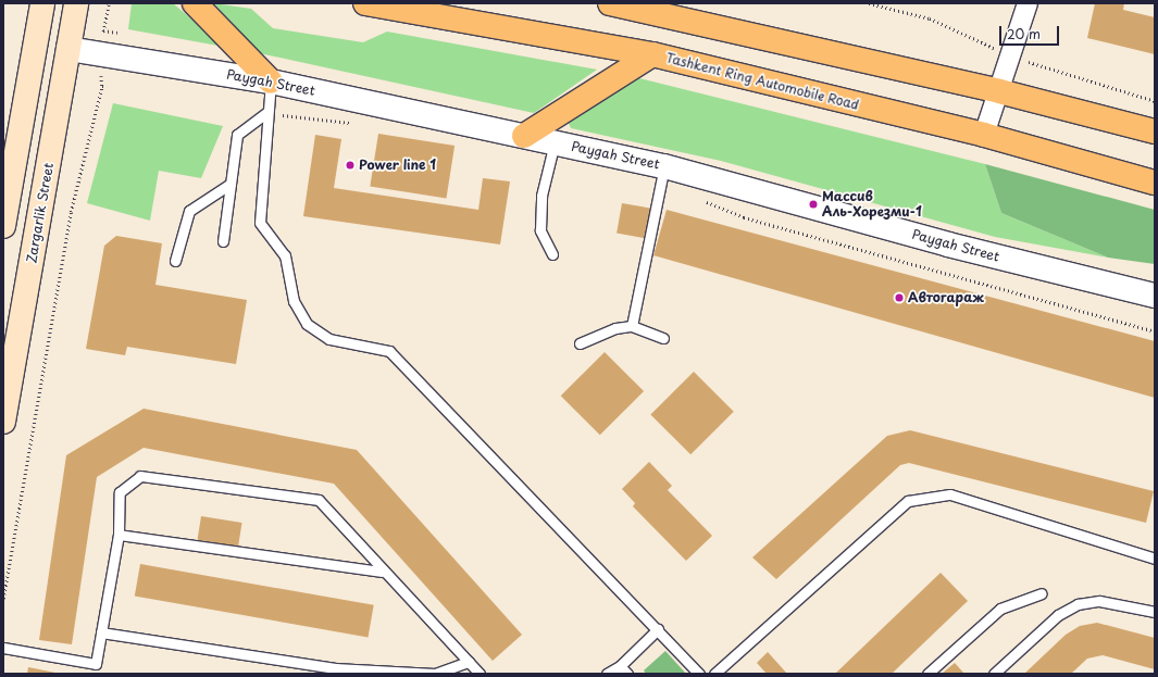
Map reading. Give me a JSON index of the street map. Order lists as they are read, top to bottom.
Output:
{
  "streets": {
    "highway": ["Tashkent Ring Automobile Road"],
    "main road": ["Zargarlik Street"],
    "street": ["Paygah Street"]
  },
  "crossings": [
    ["Paygah Street", "Zargarlik Street"]
  ],
  "places": ["Power line 1", "Массив Аль-Хорезми-1", "Автогараж"],
  "scale_bar": "20 m"
}
